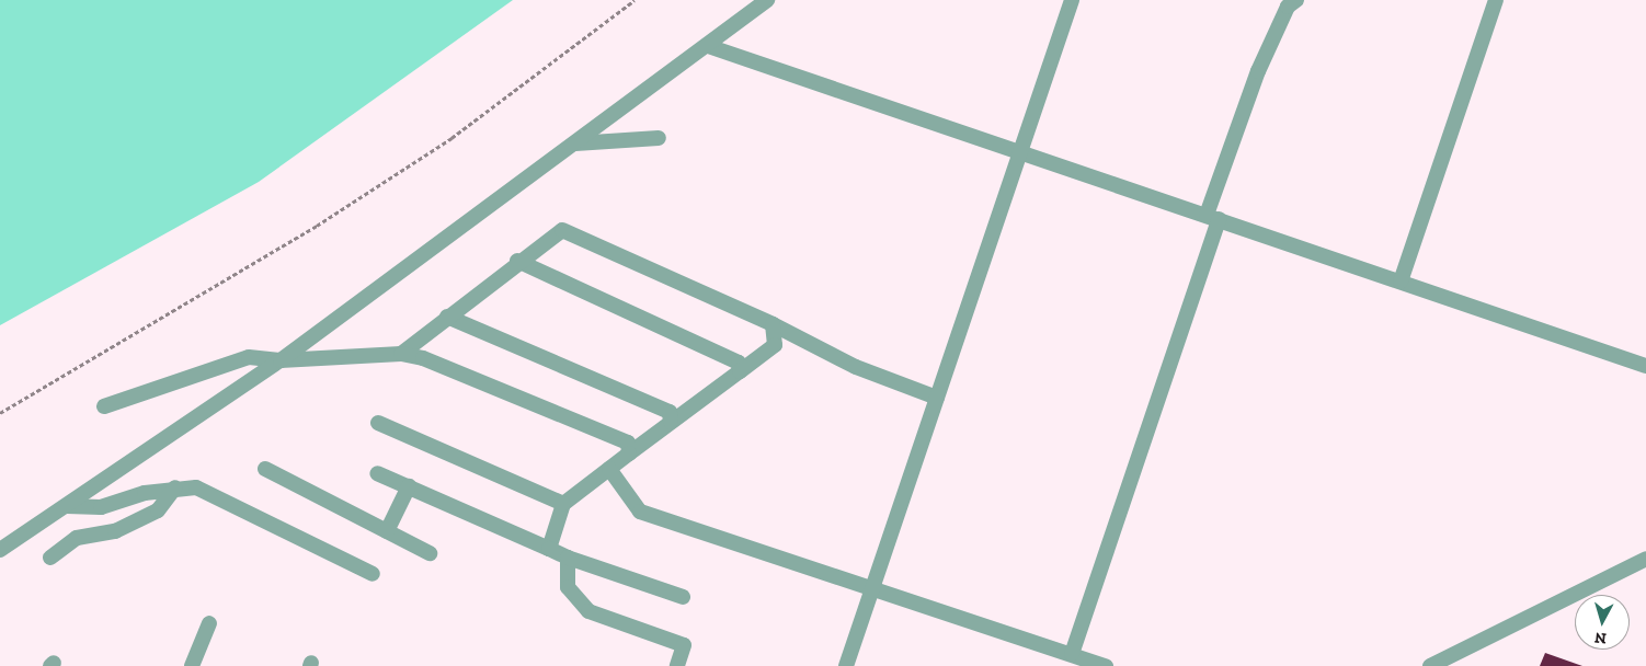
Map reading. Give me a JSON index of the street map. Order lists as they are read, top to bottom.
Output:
{
  "north": "bottom"
}
